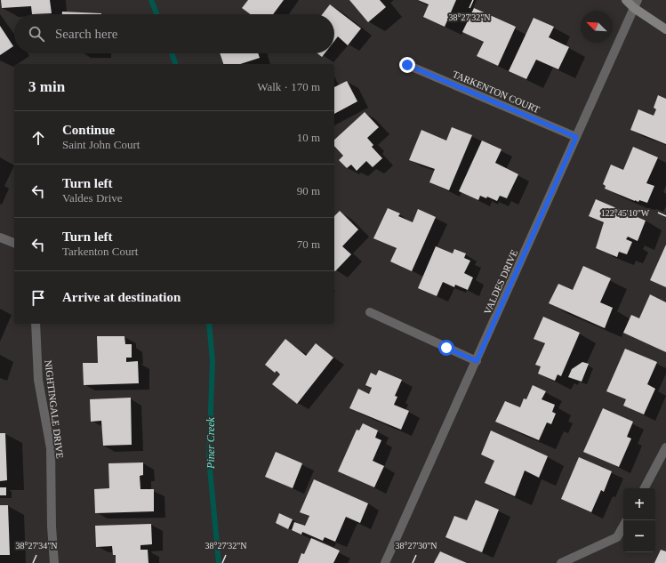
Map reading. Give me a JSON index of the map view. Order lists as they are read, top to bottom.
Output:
{
  "streets": {
    "street": ["TARKENTON COURT", "VALDES DRIVE", "NIGHTINGALE DRIVE"]
  },
  "crossings": [
    ["TARKENTON COURT", "VALDES DRIVE"]
  ],
  "water": ["Piner Creek"],
  "north": "top left",
  "page": {
    "search": "Search here",
    "heading": ["3 min", "Walk · 170 m"],
    "list": [
      ["Continue", "Saint John Court", "10 m"],
      ["Turn left", "Valdes Drive", "90 m"],
      ["Turn left", "Tarkenton Court", "70 m"],
      "Arrive at destination"
    ],
    "map_buttons": ["+", "−"]
  },
  "coordinates": [
    "38°27'32\"N",
    "122°45'10\"W",
    "38°27'34\"N",
    "38°27'30\"N"
  ]
}
